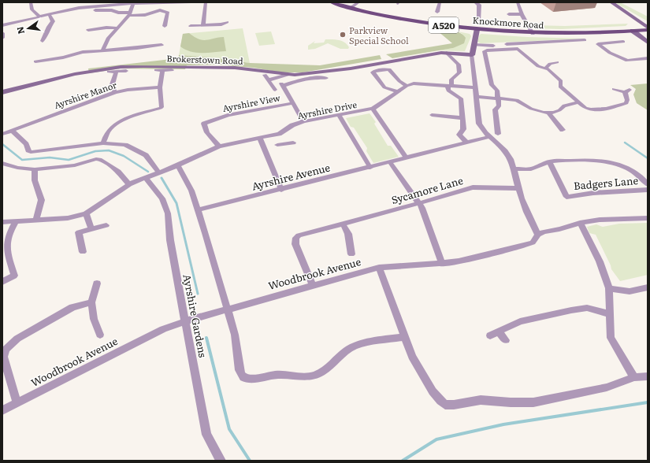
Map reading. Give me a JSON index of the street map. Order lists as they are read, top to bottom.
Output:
{
  "streets": {
    "main road": ["Knockmore Road", "A520"],
    "street": [
      "Brokerstown Road",
      "Ayrshire Manor",
      "Ayrshire View",
      "Ayrshire Drive",
      "Ayrshire Avenue",
      "Badgers Lane",
      "Sycamore Lane",
      "Woodbrook Avenue",
      "Ayrshire Gardens"
    ]
  },
  "crossings": [
    ["Ayrshire View", "Ayrshire Drive"],
    ["Ayrshire Drive", "Ayrshire Gardens"],
    ["Sycamore Lane", "Woodbrook Avenue"],
    ["Woodbrook Avenue", "Ayrshire Gardens"]
  ],
  "places": ["Parkview Special School"],
  "north": "left"
}
